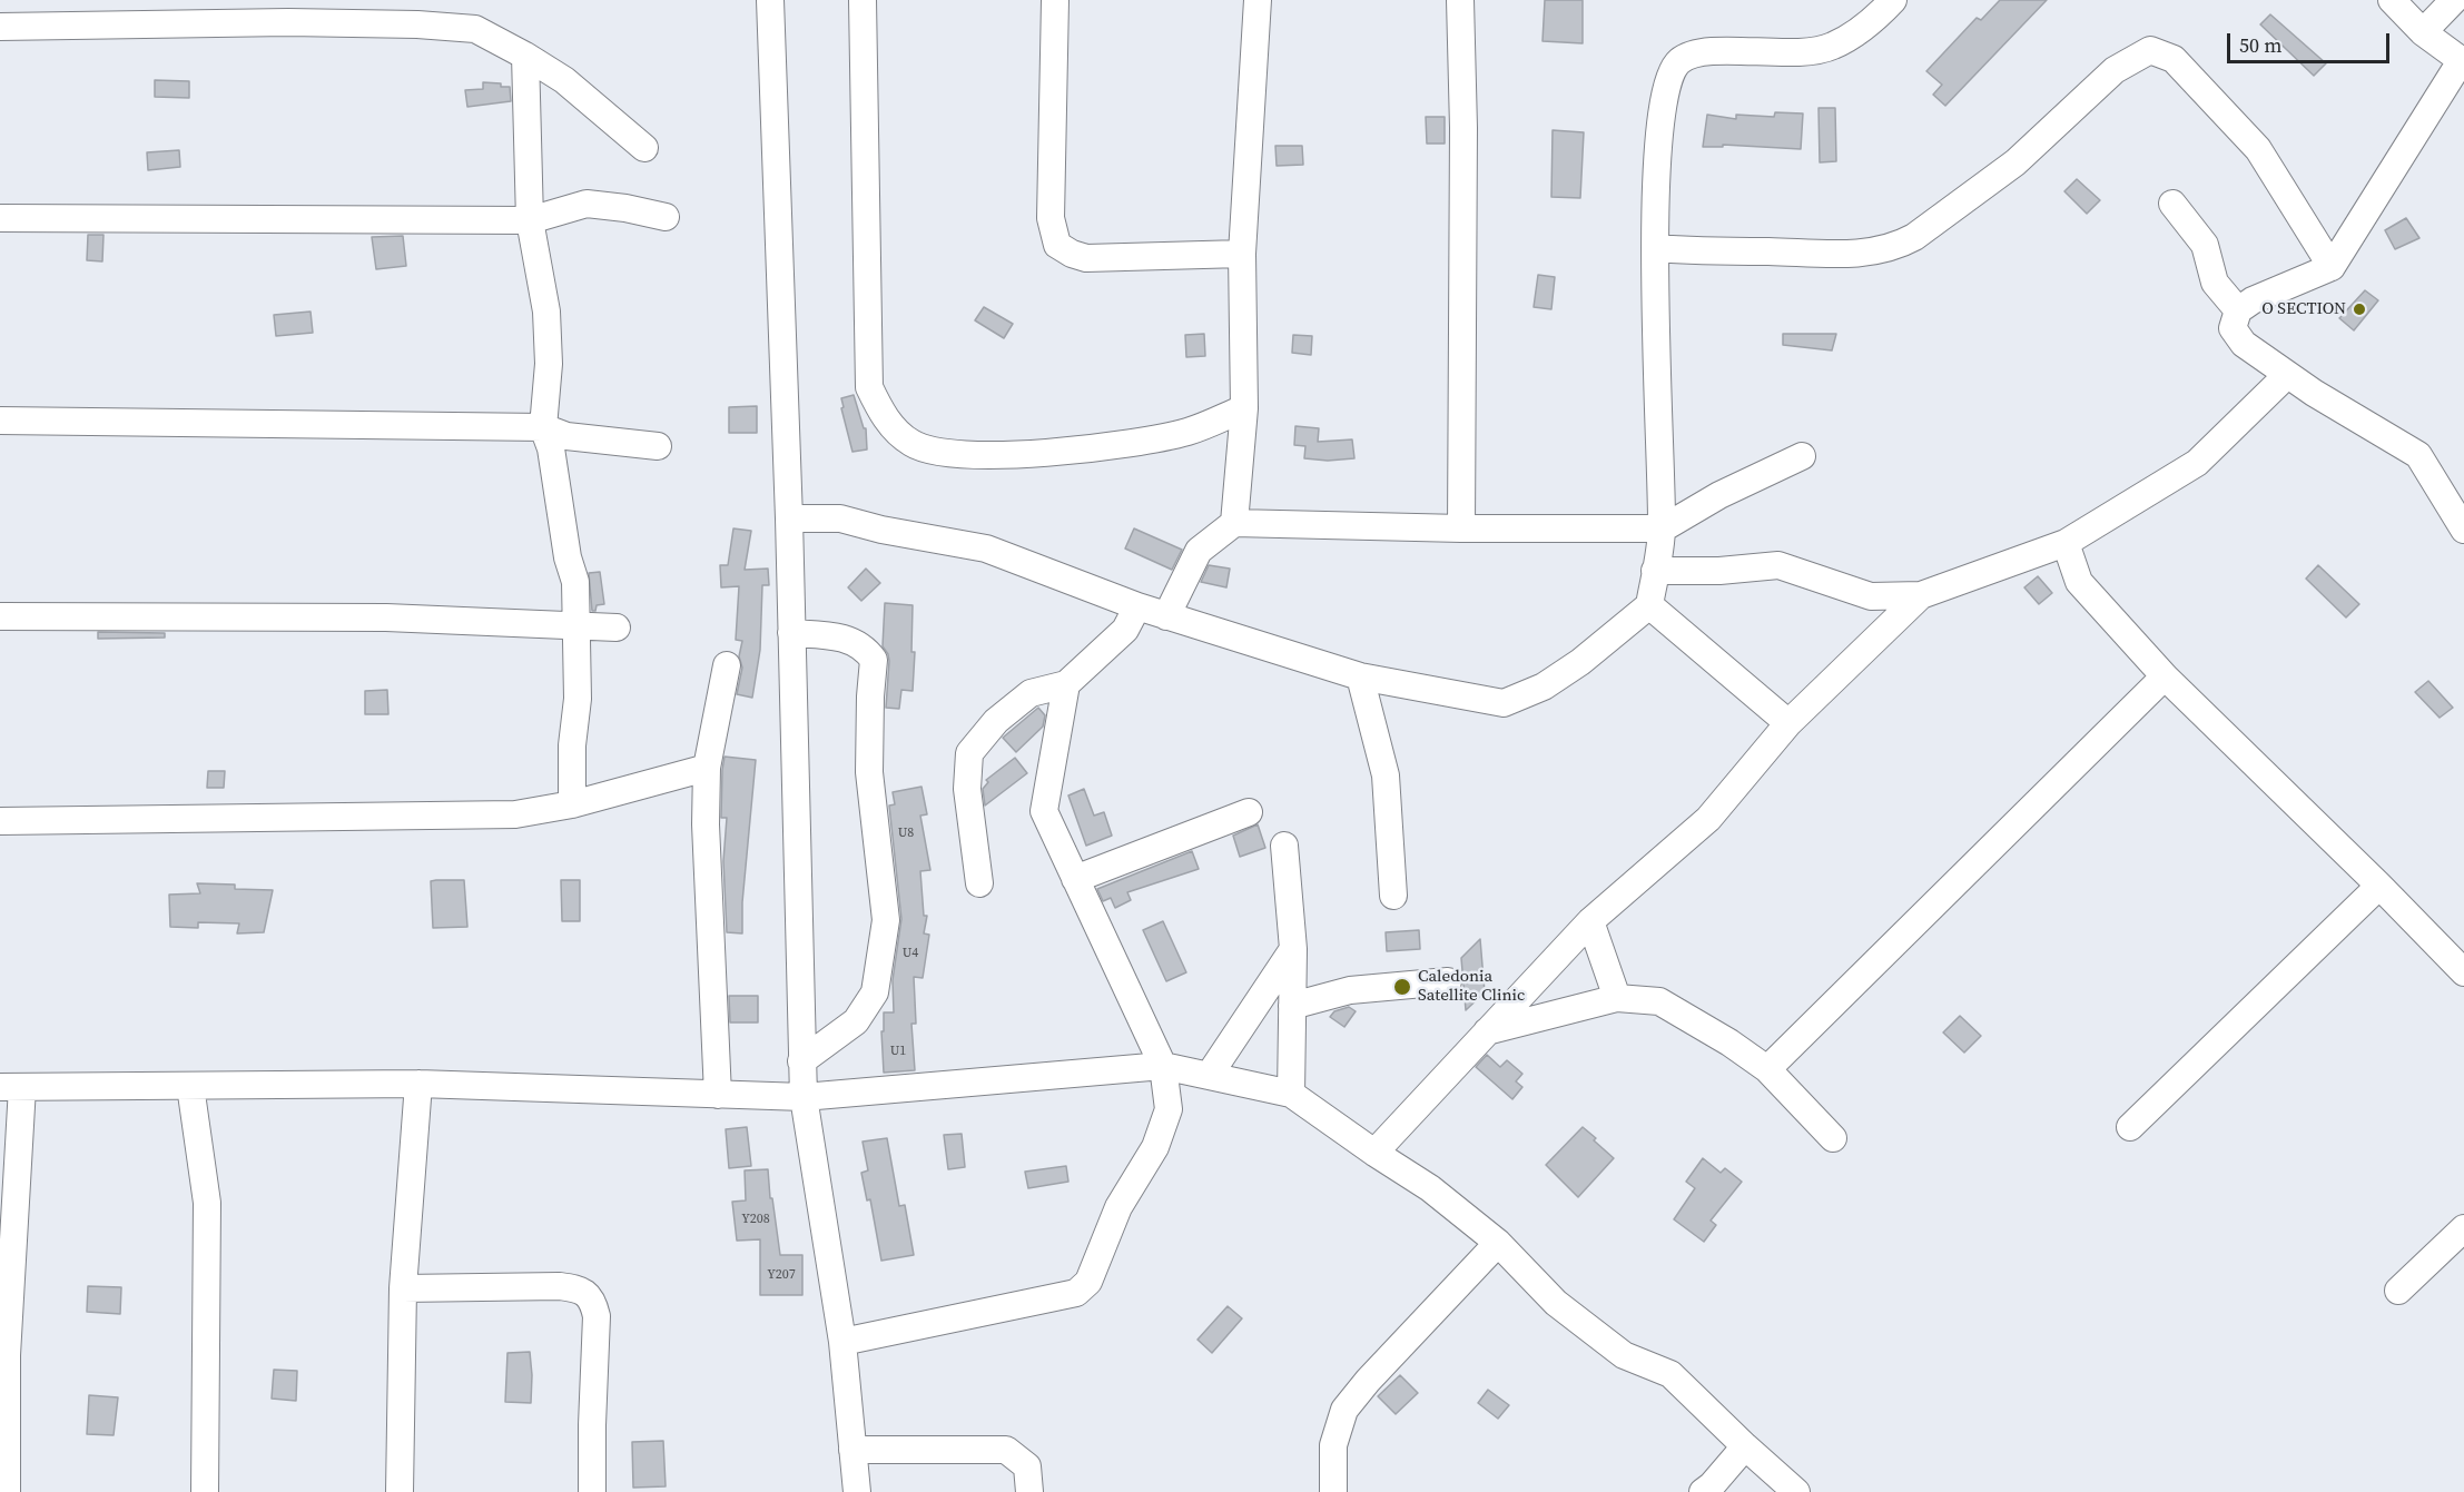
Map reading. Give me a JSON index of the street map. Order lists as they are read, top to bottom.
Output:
{
  "places": ["O SECTION", "Caledonia Satellite Clinic"],
  "house_numbers": [
    "U8",
    "U4",
    "U1",
    "Y208",
    "Y207"
  ],
  "scale_bar": "50 m"
}
